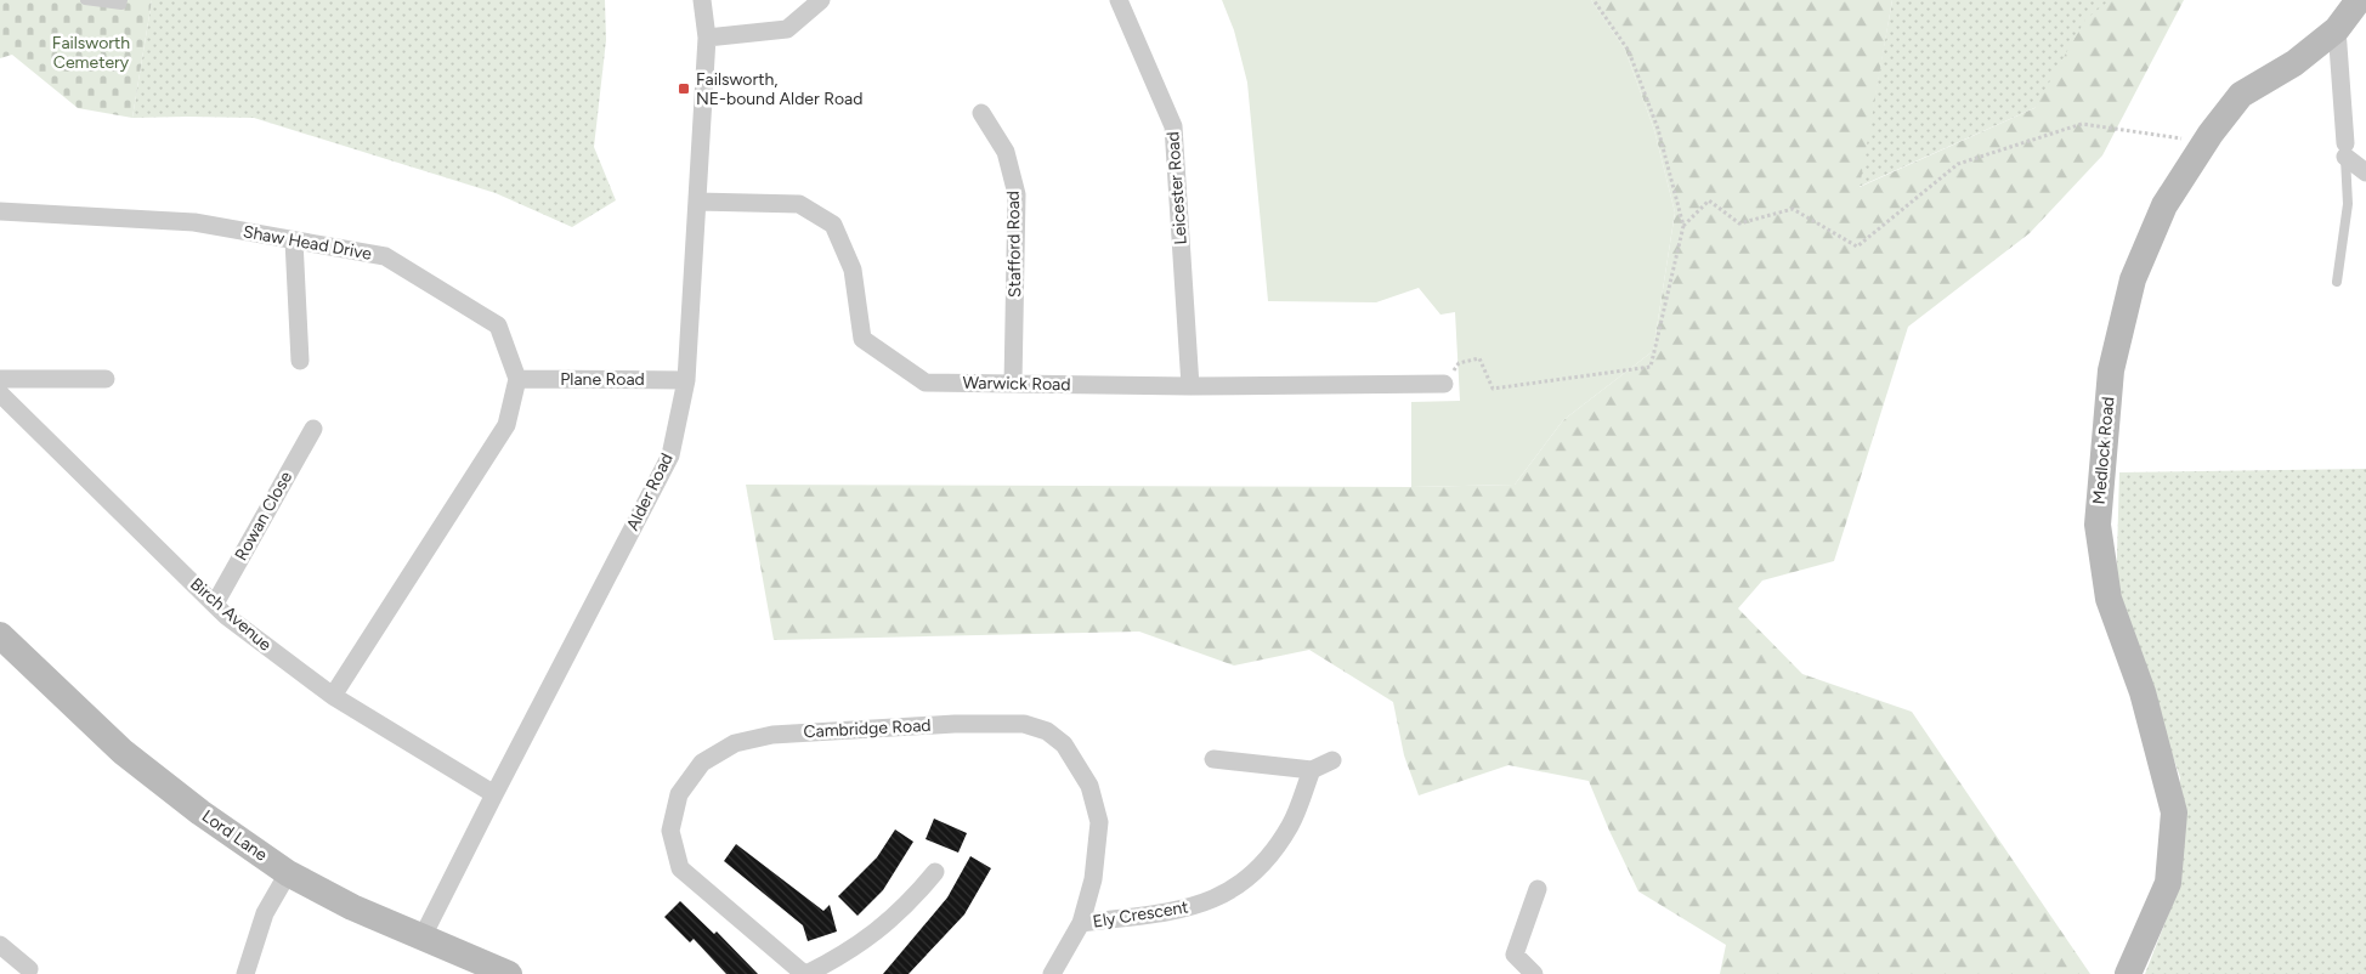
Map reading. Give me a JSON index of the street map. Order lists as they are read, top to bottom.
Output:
{
  "streets": {
    "street": [
      "Leicester Road",
      "Shaw Head Drive",
      "Stafford Road",
      "Plane Road",
      "Warwick Road",
      "Medlock Road",
      "Alder Road",
      "Rowan Close",
      "Birch Avenue",
      "Cambridge Road",
      "Lord Lane",
      "Ely Crescent"
    ]
  },
  "crossings": [
    ["Leicester Road", "Warwick Road"],
    ["Shaw Head Drive", "Plane Road"],
    ["Stafford Road", "Warwick Road"],
    ["Plane Road", "Alder Road"],
    ["Warwick Road", "Alder Road"],
    ["Alder Road", "Birch Avenue"],
    ["Alder Road", "Lord Lane"],
    ["Rowan Close", "Birch Avenue"],
    ["Cambridge Road", "Ely Crescent"]
  ],
  "parks": ["Failsworth Cemetery"],
  "places": {
    "transit": ["Failsworth, NE-bound Alder Road"]
  }
}
